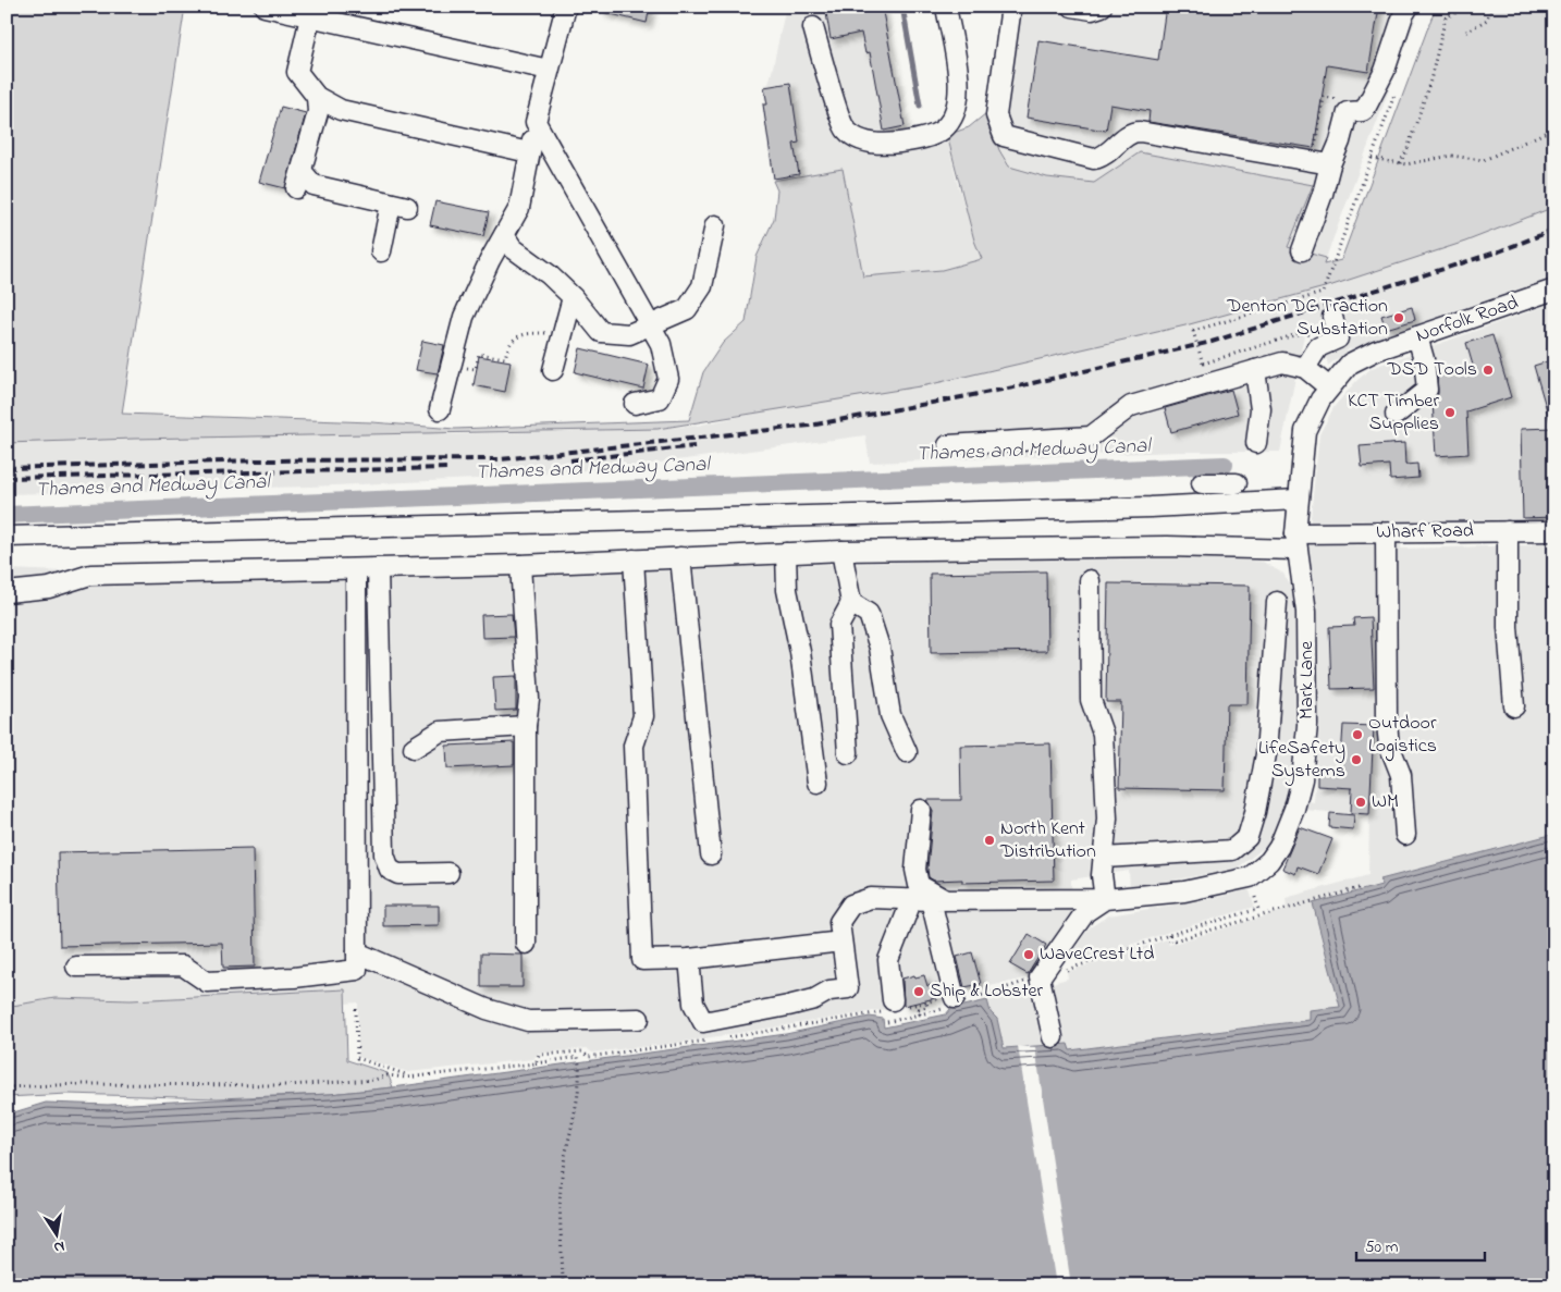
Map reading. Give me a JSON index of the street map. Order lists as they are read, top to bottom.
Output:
{
  "streets": {
    "street": ["Norfolk Road", "Wharf Road", "Mark Lane"]
  },
  "crossings": [
    ["Norfolk Road", "Mark Lane"],
    ["Wharf Road", "Mark Lane"]
  ],
  "water": ["Thames and Medway Canal"],
  "places": [
    "Denton DC Traction Substation",
    "DSD Tools",
    "KCT Timber Supplies",
    "Outdoor Logistics",
    "LifeSafety Systems",
    "WM",
    "North Kent Distribution",
    "WaveCrest Ltd",
    "Ship & Lobster"
  ],
  "scale_bar": "50 m",
  "north": "bottom"
}
